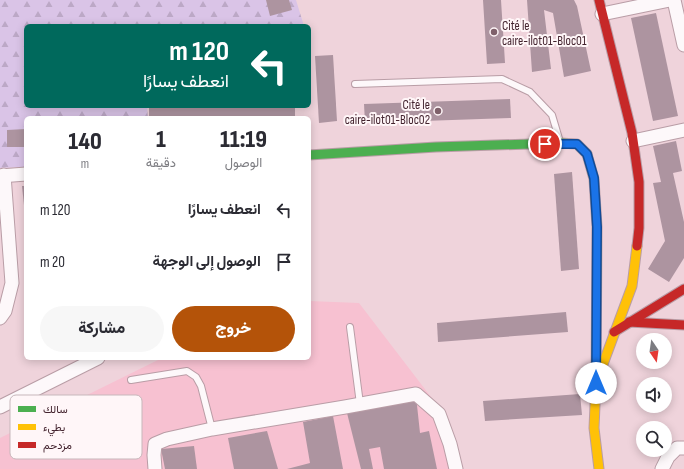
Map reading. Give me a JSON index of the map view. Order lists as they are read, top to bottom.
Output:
{
  "places": ["Cité le caire-ilot01-Bloc01", "Cité le caire-ilot01-Bloc02"],
  "legend": ["سالك", "بطيء", "مزدحم"],
  "north": "bottom",
  "page": {
    "turn": ["120 m", "انعطف يسارًا"],
    "eta": [
      "11:19",
      "الوصول",
      "1",
      "دقيقة",
      "140",
      "m"
    ],
    "list": [
      {
        "name": "انعطف يسارًا",
        "value": "120 m"
      },
      {
        "name": "الوصول إلى الوجهة",
        "value": "20 m"
      }
    ],
    "buttons": ["خروج", "مشاركة"]
  }
}
